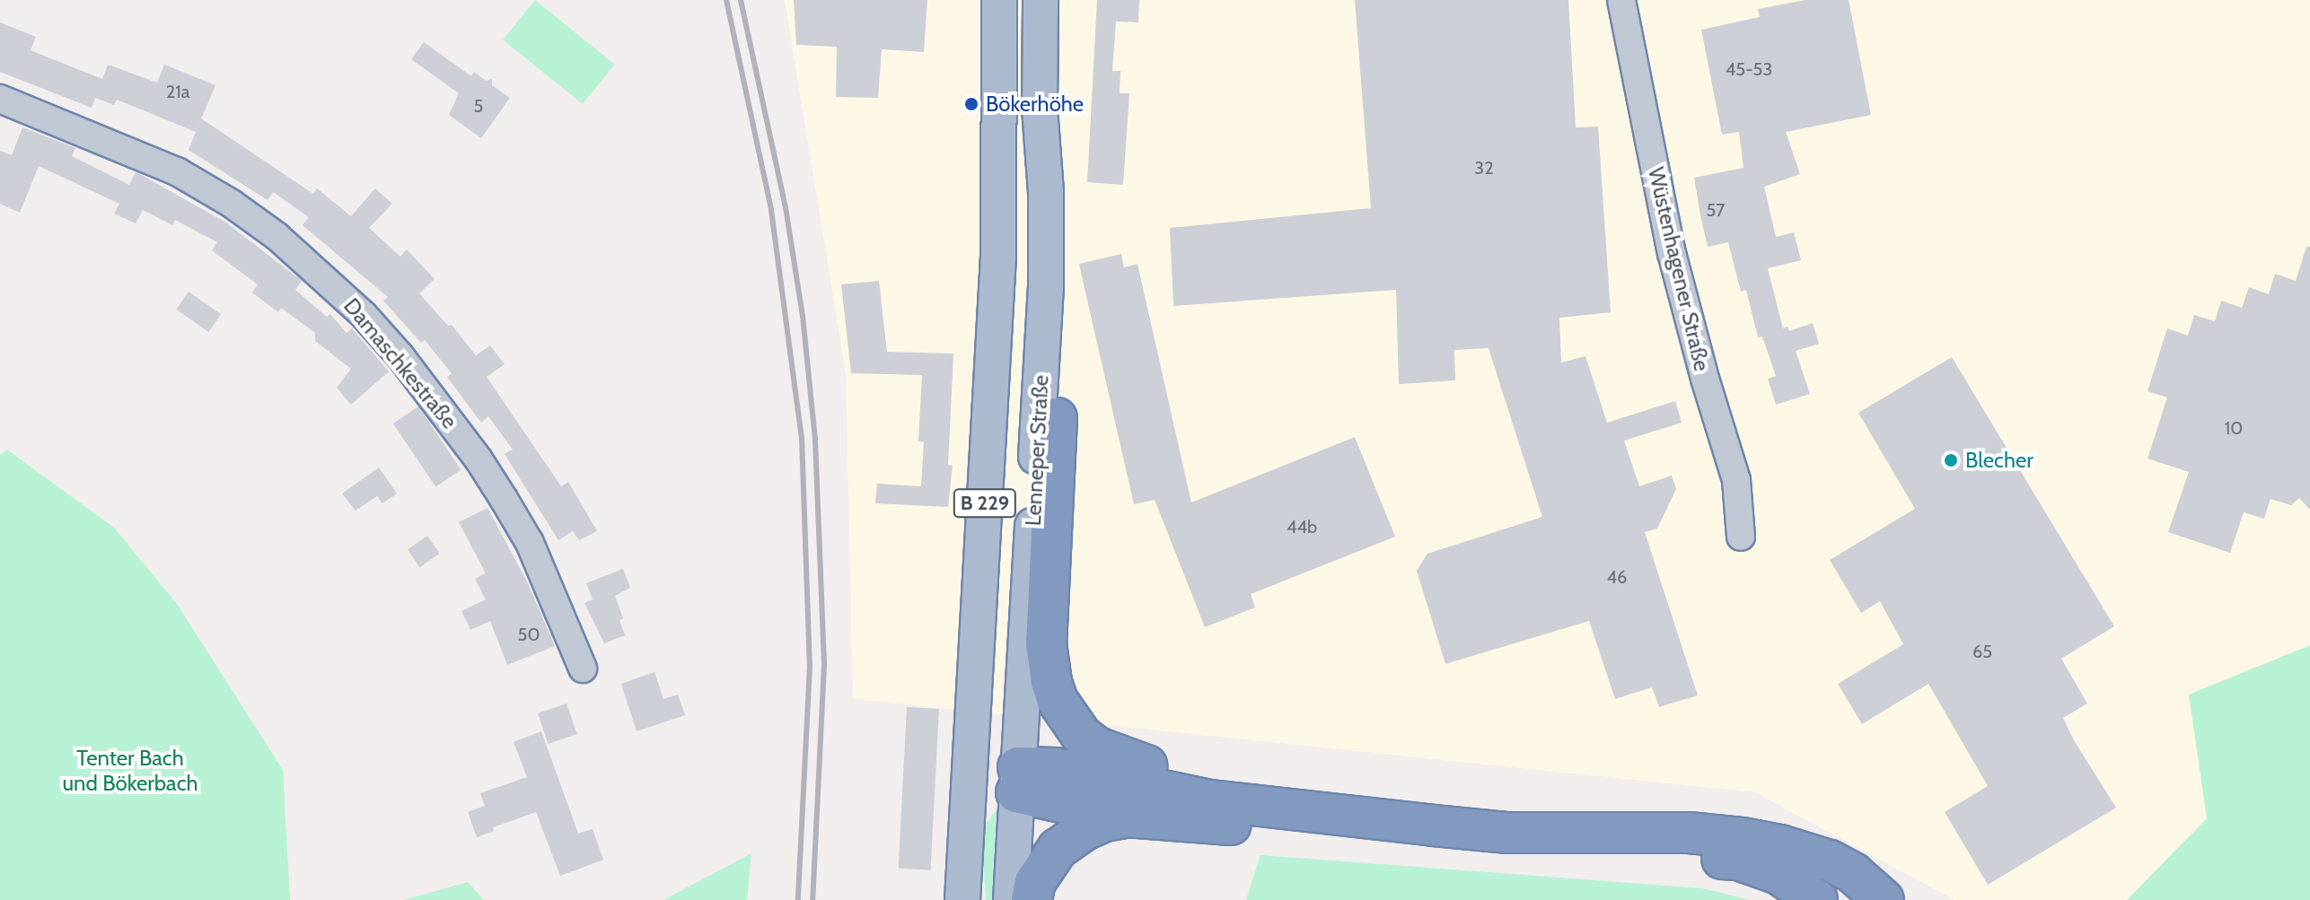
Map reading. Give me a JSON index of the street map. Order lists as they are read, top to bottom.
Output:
{
  "streets": {
    "main road": ["Lenneper Straße", "B 229"],
    "street": ["Wüstenhagener Straße", "Damaschkestraße"]
  },
  "parks": ["Tenter Bach und Bökerbach"],
  "places": ["Bökerhöhe", "Blecher"],
  "house_numbers": [
    "45-53",
    "21a",
    "5",
    "32",
    "57",
    "10",
    "44b",
    "46",
    "50",
    "65"
  ]
}
